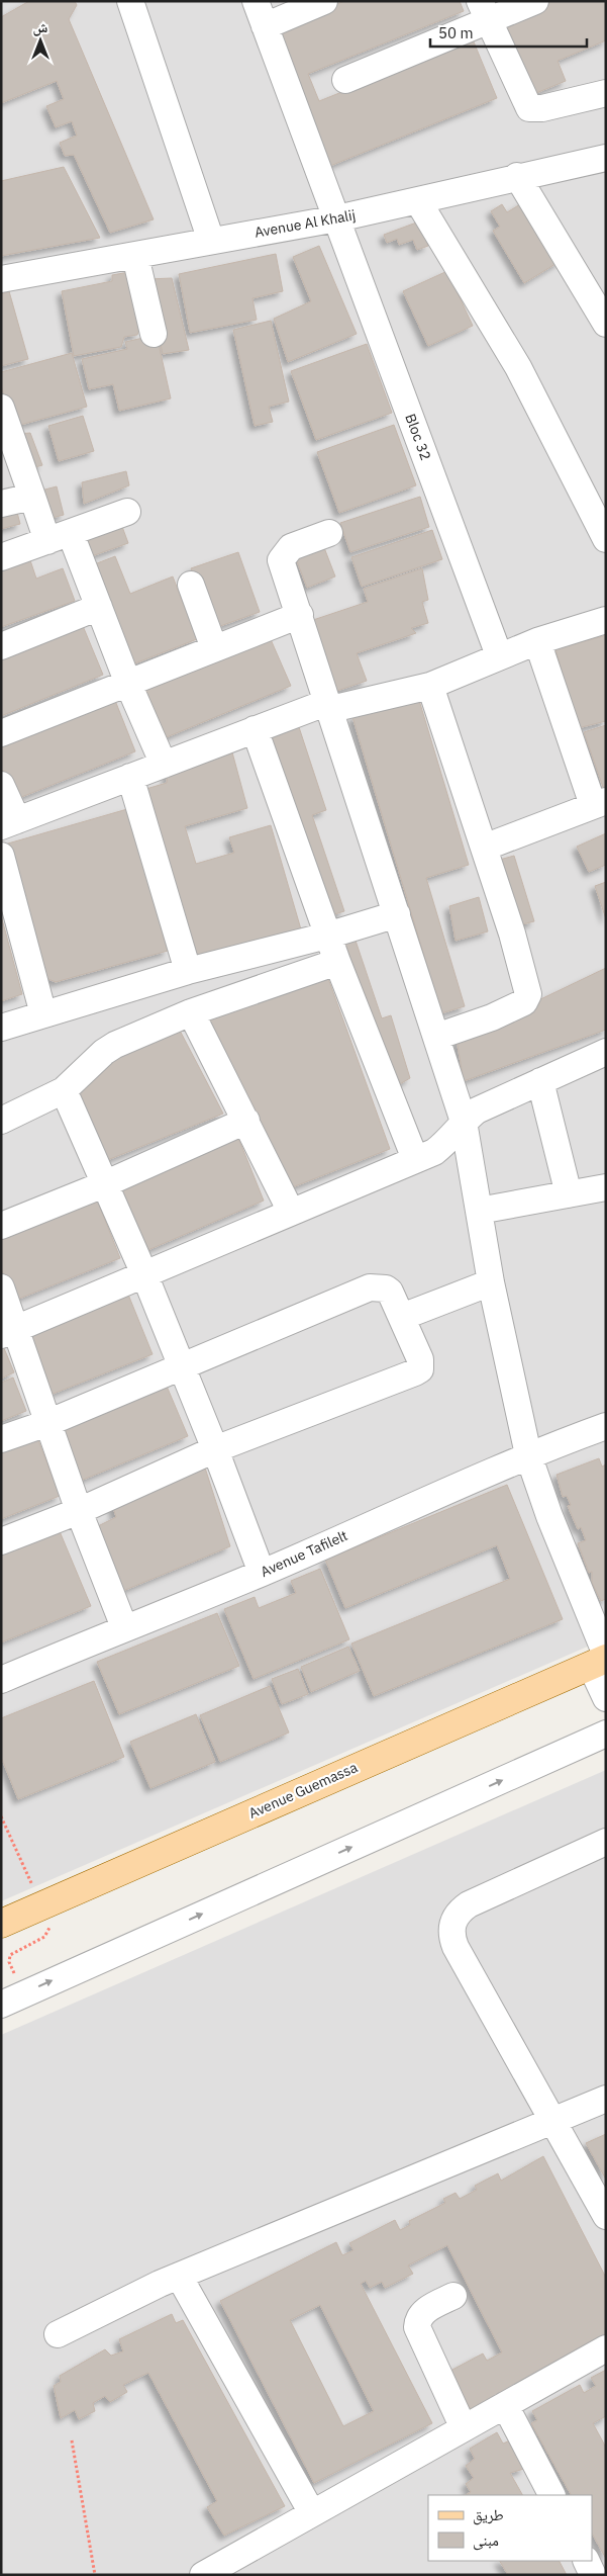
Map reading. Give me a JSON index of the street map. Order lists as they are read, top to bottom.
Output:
{
  "streets": {
    "main road": ["Avenue Guemassa"],
    "street": ["Avenue Al Khalij", "Bloc 32", "Avenue Tafilelt"]
  },
  "crossings": [
    ["Avenue Al Khalij", "Bloc 32"]
  ],
  "legend": ["طريق", "مبنى"],
  "scale_bar": "50 m",
  "north": "top"
}
